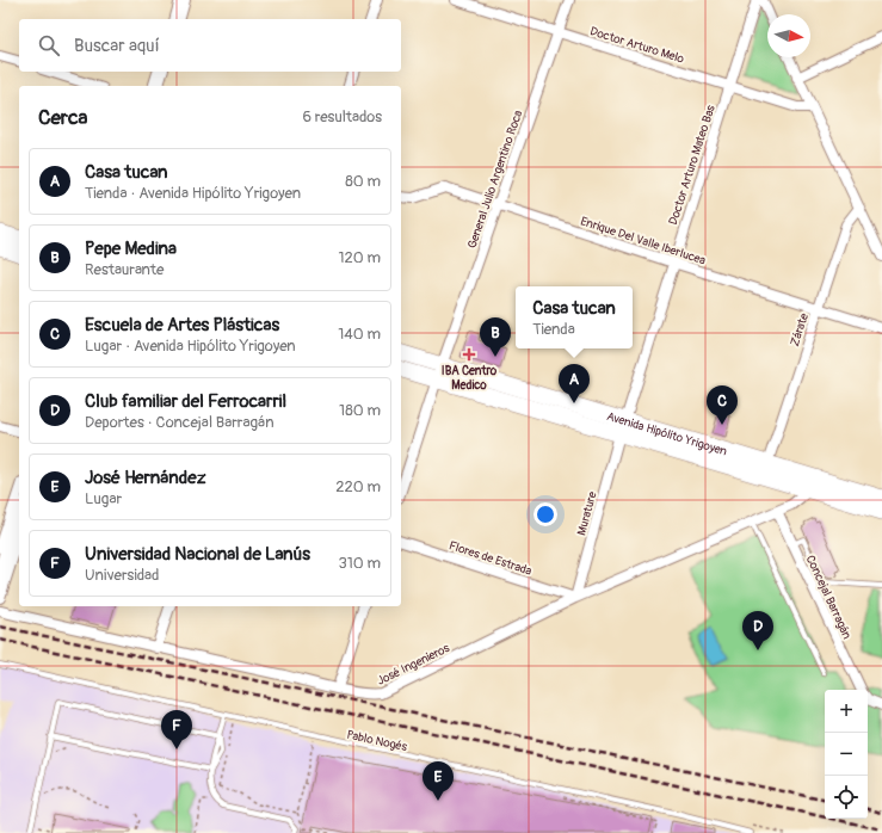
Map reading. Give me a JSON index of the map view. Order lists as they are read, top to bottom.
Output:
{
  "streets": {
    "main road": ["Avenida Hipólito Yrigoyen"],
    "street": [
      "Doctor Arturo Melo",
      "Doctor Arturo Mateo Bas",
      "General Julio Argentino Roca",
      "Enrique Del Valle Iberlucea",
      "Zárate",
      "Murature",
      "Flores de Estrada",
      "Concejal Barragán",
      "José Ingenieros"
    ],
    "lane": ["Pablo Nogés"]
  },
  "crossings": [
    ["Doctor Arturo Melo", "Doctor Arturo Mateo Bas"],
    ["Doctor Arturo Melo", "General Julio Argentino Roca"],
    ["Doctor Arturo Mateo Bas", "Enrique Del Valle Iberlucea"],
    ["Doctor Arturo Mateo Bas", "Avenida Hipólito Yrigoyen"],
    ["Doctor Arturo Mateo Bas", "Murature"],
    ["General Julio Argentino Roca", "Enrique Del Valle Iberlucea"],
    ["General Julio Argentino Roca", "Avenida Hipólito Yrigoyen"],
    ["Enrique Del Valle Iberlucea", "Zárate"],
    ["Zárate", "Avenida Hipólito Yrigoyen"],
    ["Avenida Hipólito Yrigoyen", "Murature"],
    ["Avenida Hipólito Yrigoyen", "José Ingenieros"],
    ["Murature", "Flores de Estrada"],
    ["Murature", "José Ingenieros"],
    ["Flores de Estrada", "José Ingenieros"],
    ["Concejal Barragán", "José Ingenieros"]
  ],
  "places": {
    "health": ["IBA Centro Medico"]
  },
  "north": "right",
  "page": {
    "search": "Buscar aquí",
    "heading": ["Cerca", "6 resultados"],
    "list": [
      {
        "mark": "A",
        "name": "Casa tucan",
        "note": "Tienda · Avenida Hipólito Yrigoyen",
        "value": "80 m"
      },
      {
        "mark": "B",
        "name": "Pepe Medina",
        "note": "Restaurante",
        "value": "120 m"
      },
      {
        "mark": "C",
        "name": "Escuela de Artes Plásticas",
        "note": "Lugar · Avenida Hipólito Yrigoyen",
        "value": "140 m"
      },
      {
        "mark": "D",
        "name": "Club familiar del Ferrocarril",
        "note": "Deportes · Concejal Barragán",
        "value": "180 m"
      },
      {
        "mark": "E",
        "name": "José Hernández",
        "note": "Lugar",
        "value": "220 m"
      },
      {
        "mark": "F",
        "name": "Universidad Nacional de Lanús",
        "note": "Universidad",
        "value": "310 m"
      }
    ],
    "popup": ["Casa tucan", "Tienda"],
    "pins": [
      "B",
      "A",
      "C",
      "D",
      "F",
      "E"
    ],
    "map_buttons": ["+", "−"]
  }
}
